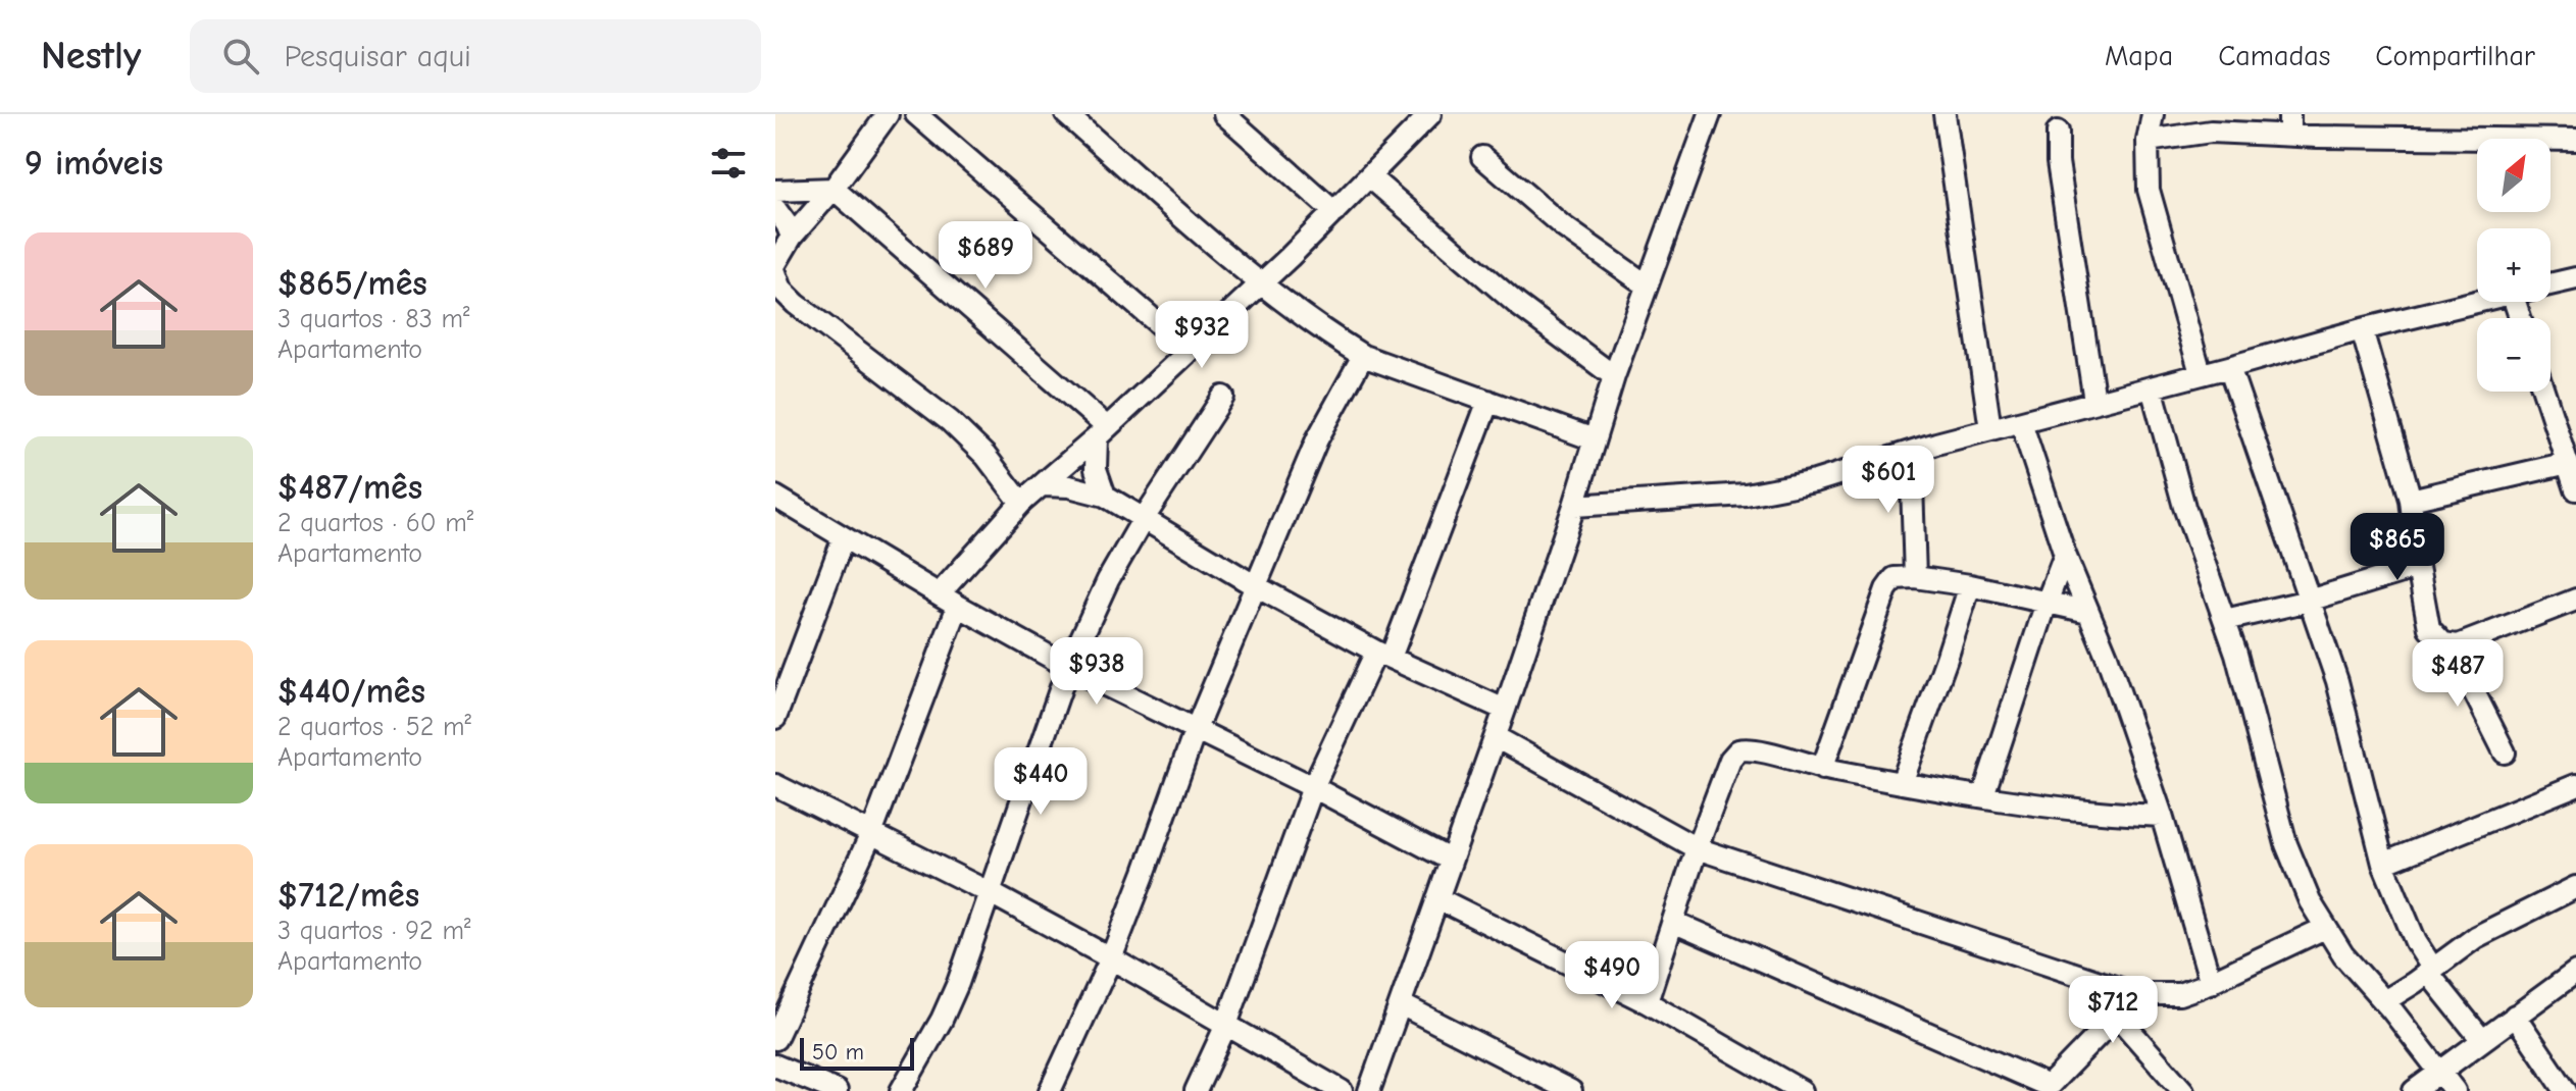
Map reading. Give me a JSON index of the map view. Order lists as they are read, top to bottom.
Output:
{
  "scale_bar": "50 m",
  "north": "top right",
  "page": {
    "header": "Nestly",
    "search": "Pesquisar aqui",
    "nav": ["Mapa", "Camadas", "Compartilhar"],
    "heading": "9 imóveis",
    "map_buttons": ["+", "−"],
    "list": [
      {
        "name": "$865/mês",
        "note": "3 quartos · 83 m² · Apartamento"
      },
      {
        "name": "$487/mês",
        "note": "2 quartos · 60 m² · Apartamento"
      },
      {
        "name": "$440/mês",
        "note": "2 quartos · 52 m² · Apartamento"
      },
      {
        "name": "$712/mês",
        "note": "3 quartos · 92 m² · Apartamento"
      }
    ],
    "price": [
      "$689",
      "$932",
      "$601",
      "$865",
      "$938",
      "$487",
      "$440",
      "$490",
      "$712"
    ],
    "scale": "50 m"
  }
}
